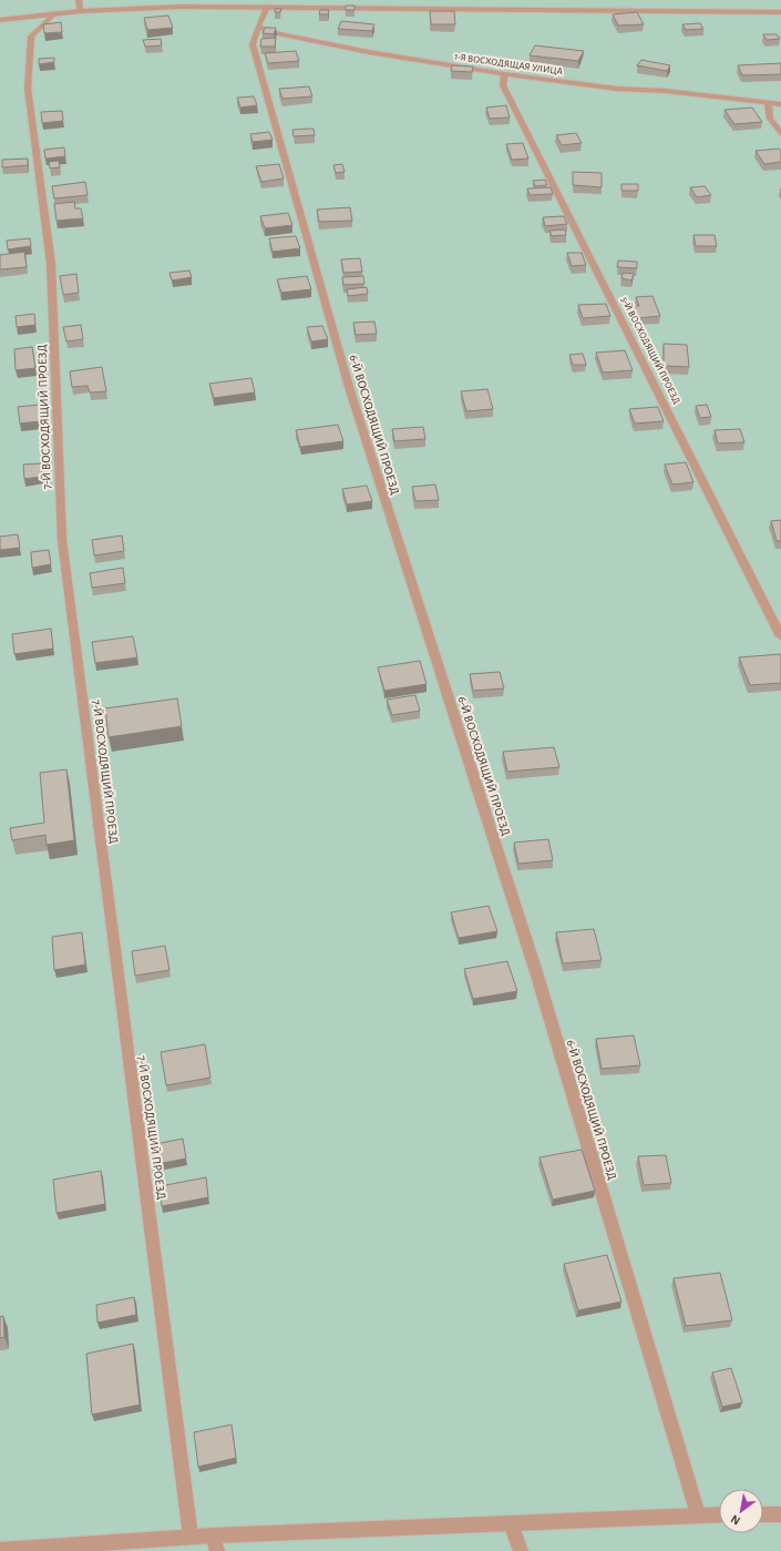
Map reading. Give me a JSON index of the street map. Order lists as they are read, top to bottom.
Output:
{
  "streets": {
    "street": [
      "1-Я ВОСХОДЯЩАЯ УЛИЦА",
      "5-Й ВОСХОДЯЩИЙ ПРОЕЗД",
      "7-Й ВОСХОДЯЩИЙ ПРОЕЗД",
      "6-Й ВОСХОДЯЩИЙ ПРОЕЗД"
    ]
  },
  "crossings": [
    ["1-Я ВОСХОДЯЩАЯ УЛИЦА", "5-Й ВОСХОДЯЩИЙ ПРОЕЗД"],
    ["1-Я ВОСХОДЯЩАЯ УЛИЦА", "6-Й ВОСХОДЯЩИЙ ПРОЕЗД"]
  ],
  "north": "bottom left"
}
